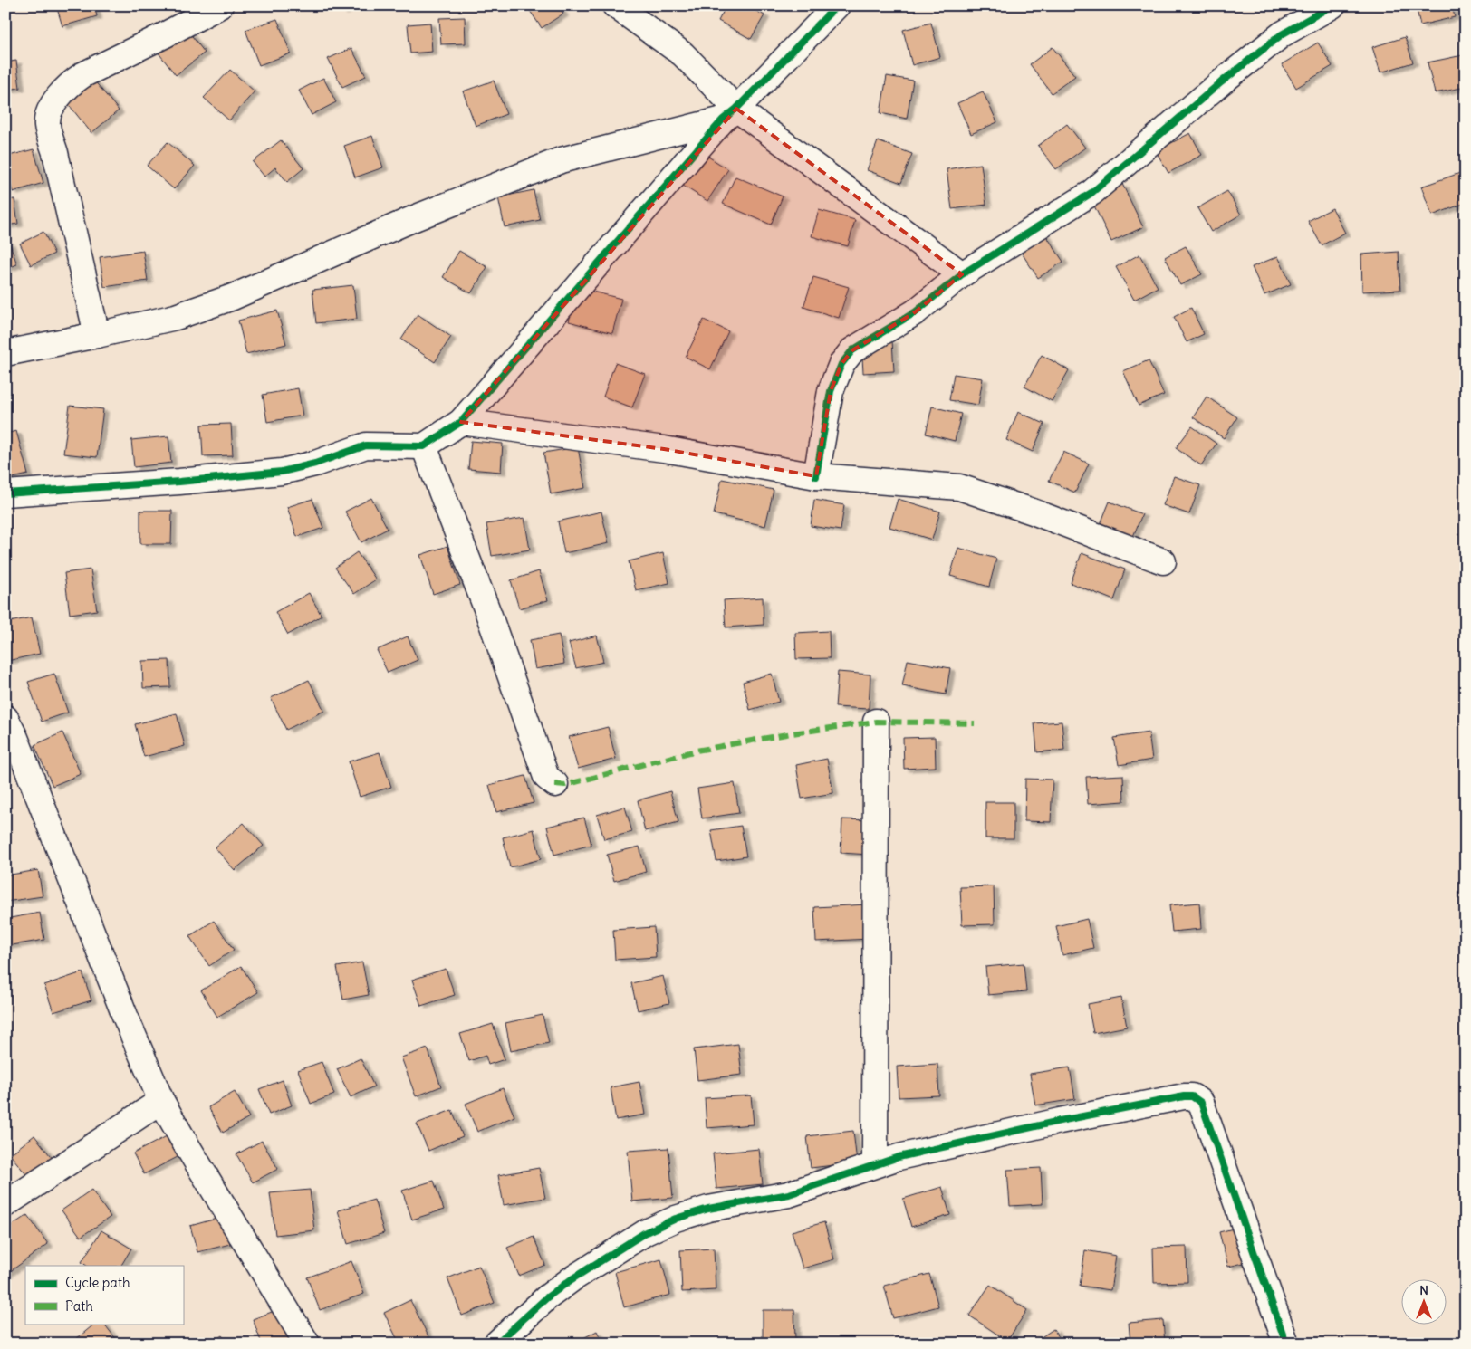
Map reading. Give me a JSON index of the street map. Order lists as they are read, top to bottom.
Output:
{
  "legend": ["Cycle path", "Path"],
  "north": "top"
}
